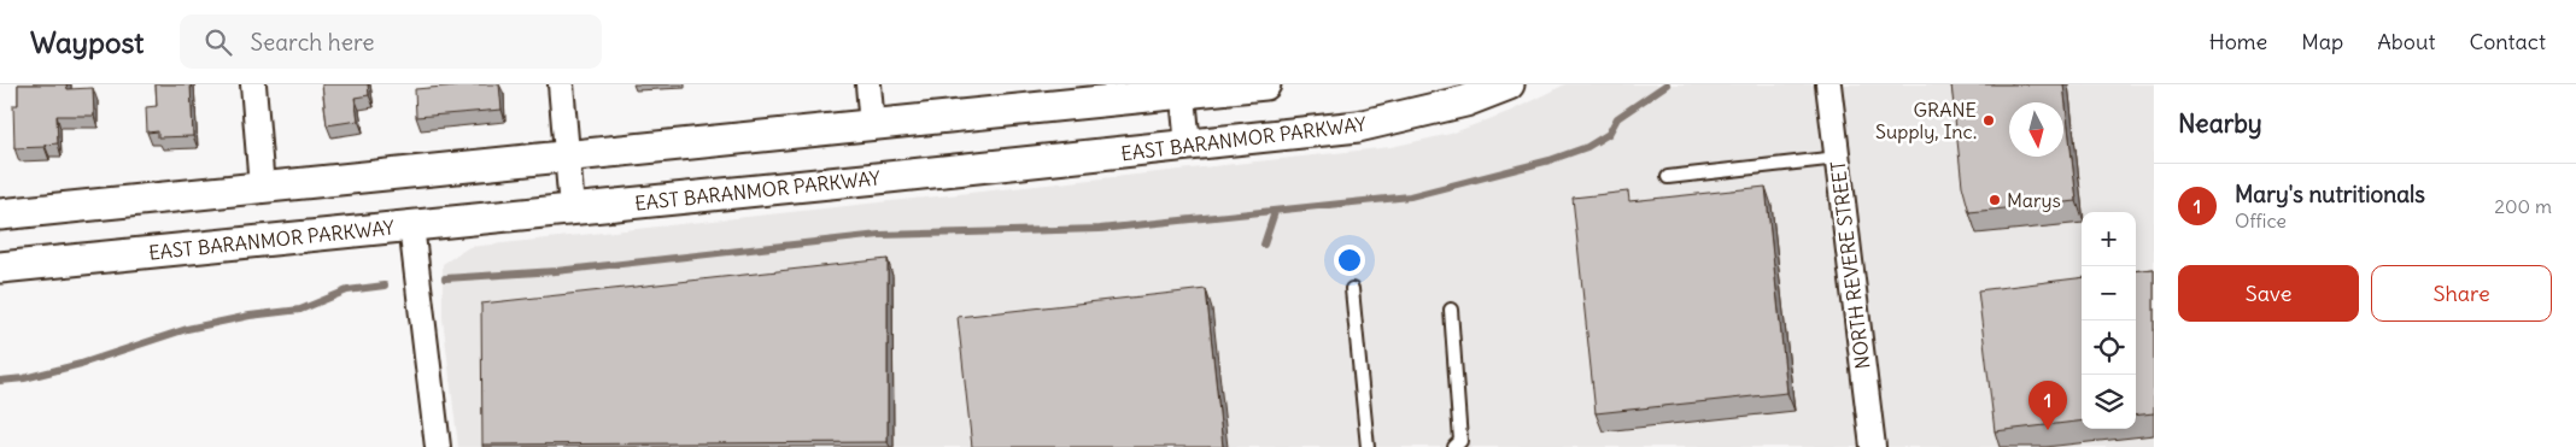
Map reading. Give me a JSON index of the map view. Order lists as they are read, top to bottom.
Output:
{
  "streets": {
    "street": ["EAST BARANMOR PARKWAY", "NORTH REVERE STREET"]
  },
  "places": ["GRANE Supply, Inc.", "Marys"],
  "north": "bottom",
  "page": {
    "header": "Waypost",
    "search": "Search here",
    "nav": [
      "Home",
      "Map",
      "About",
      "Contact"
    ],
    "heading": "Nearby",
    "list": [
      {
        "mark": "1",
        "name": "Mary's nutritionals",
        "note": "Office",
        "value": "200 m"
      }
    ],
    "map_buttons": ["+", "−"],
    "buttons": ["Save", "Share"],
    "pins": "1"
  }
}
